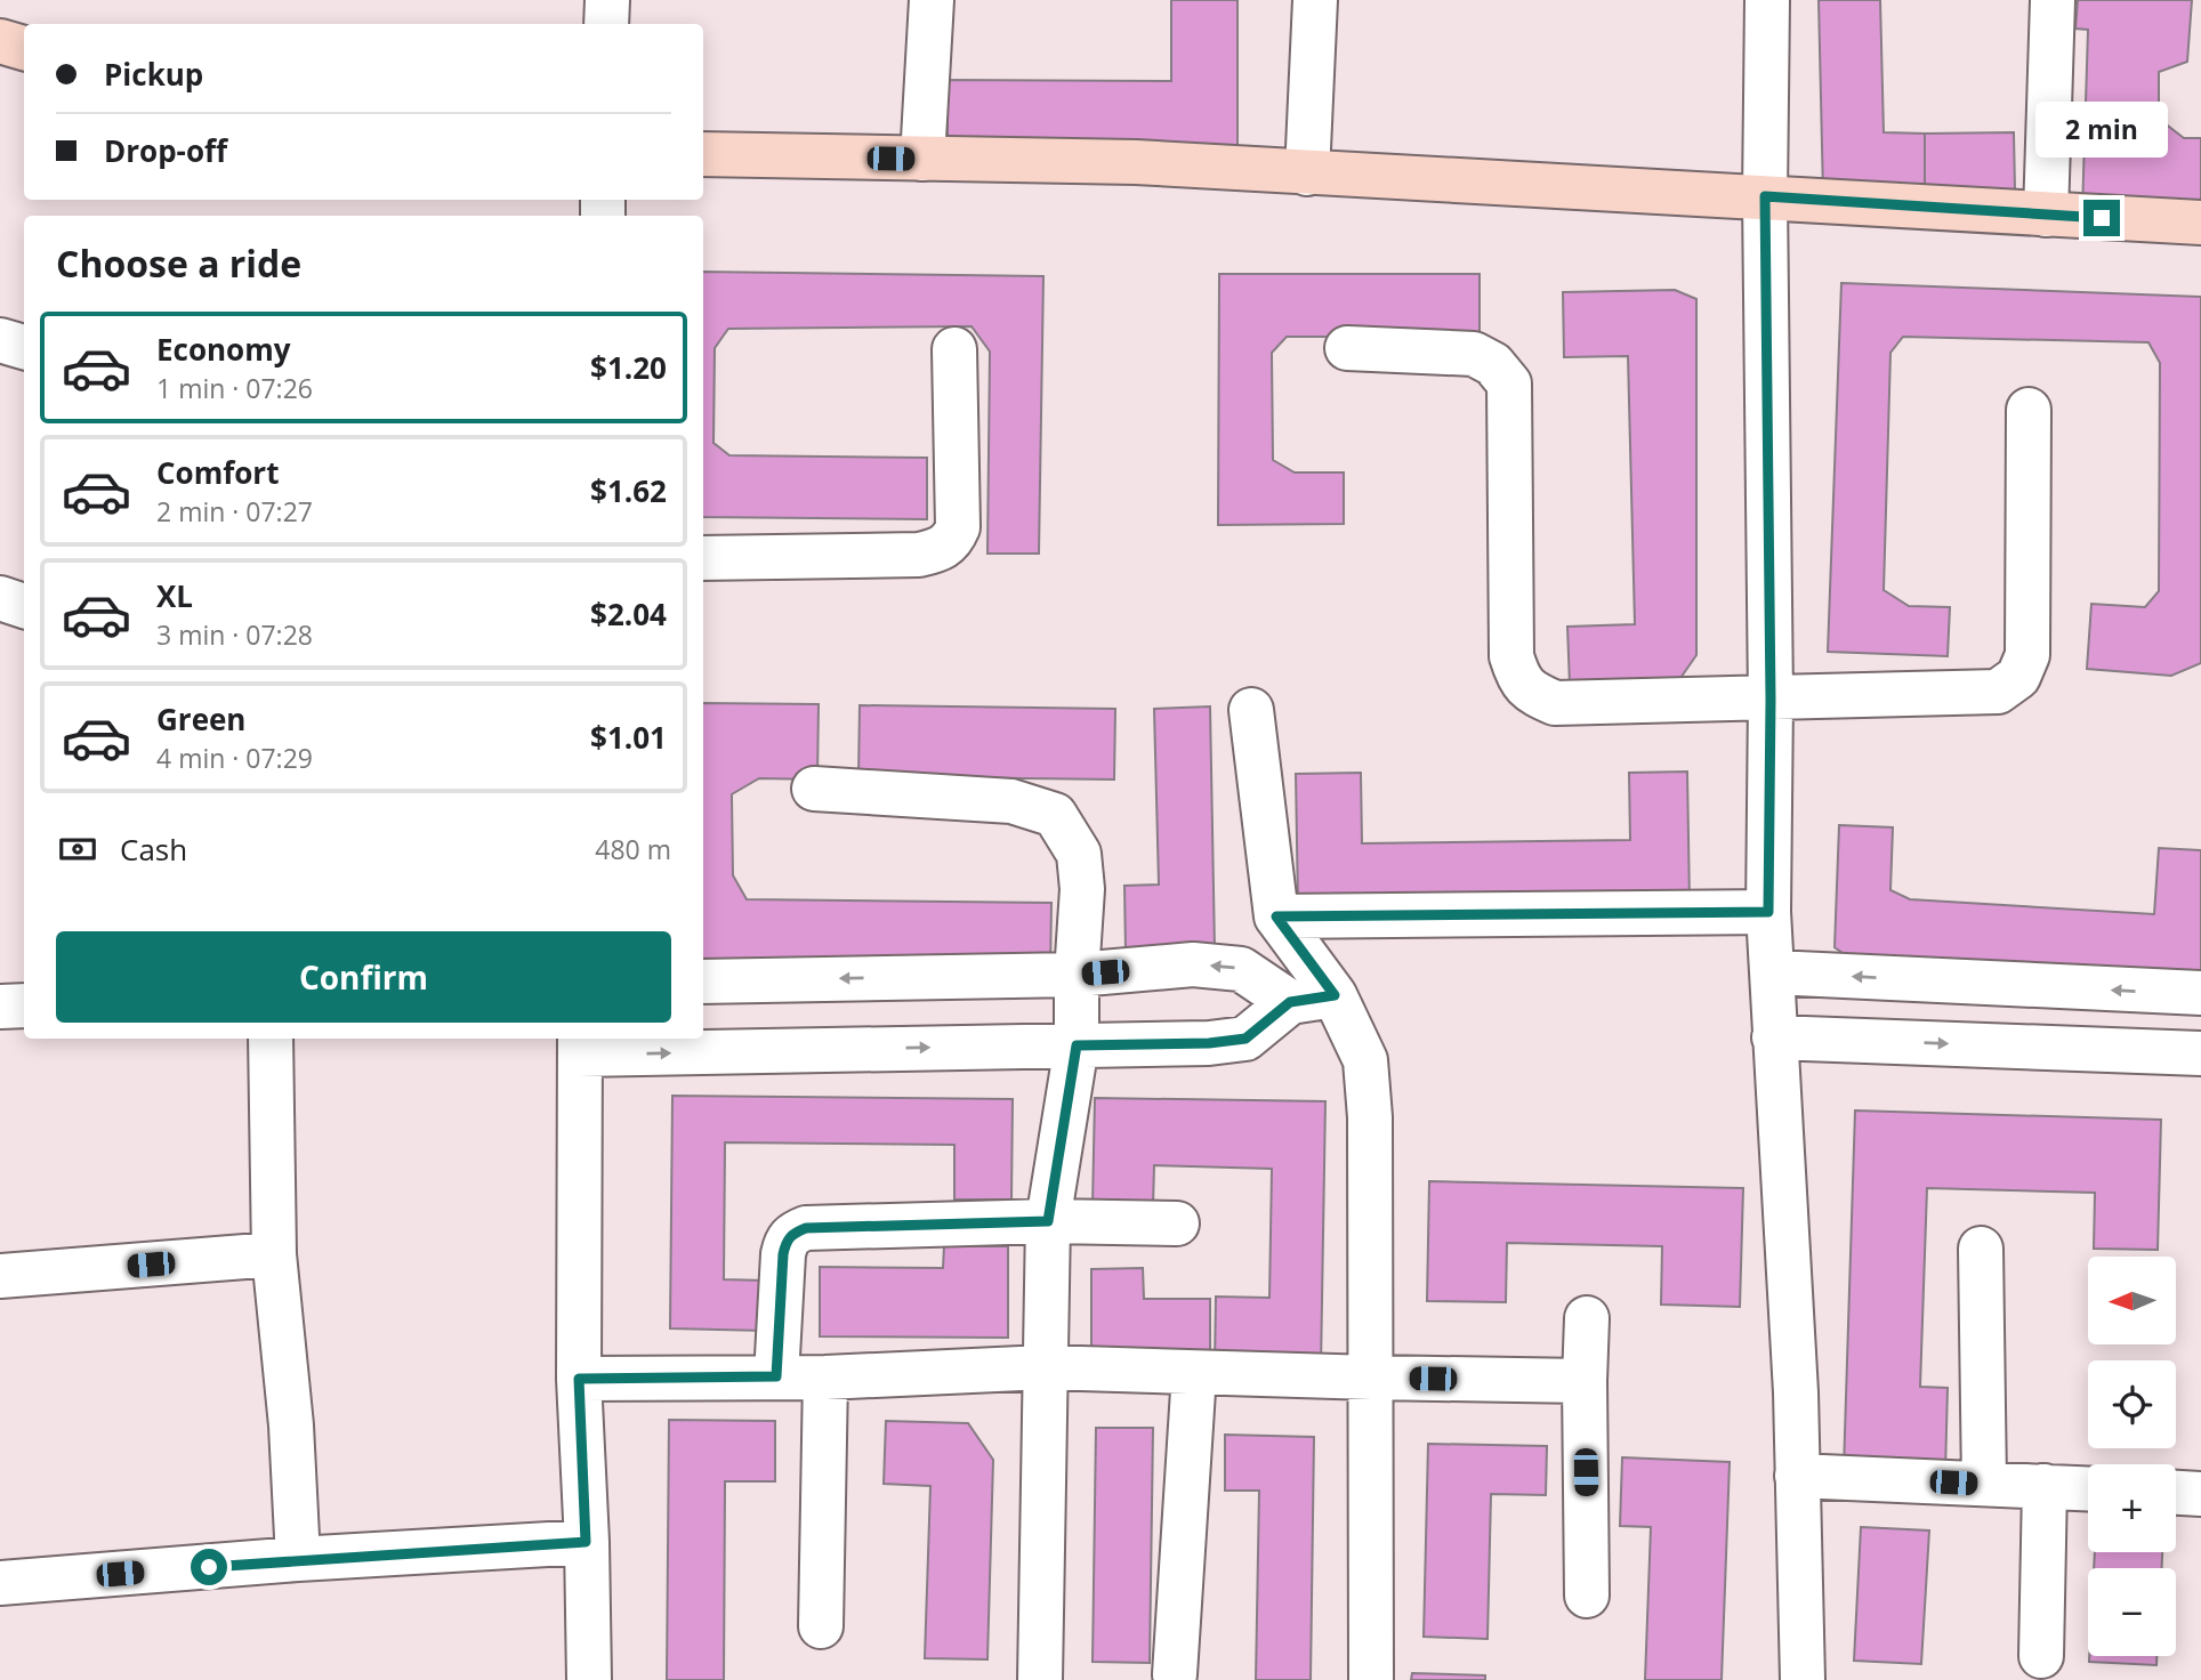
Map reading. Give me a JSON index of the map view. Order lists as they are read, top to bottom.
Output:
{
  "north": "left",
  "page": {
    "banner": ["Pickup", "Drop-off"],
    "bubble": "2 min",
    "heading": "Choose a ride",
    "list": [
      {
        "name": "Economy",
        "note": "1 min · 07:26",
        "value": "$1.20"
      },
      {
        "name": "Comfort",
        "note": "2 min · 07:27",
        "value": "$1.62"
      },
      {
        "name": "XL",
        "note": "3 min · 07:28",
        "value": "$2.04"
      },
      {
        "name": "Green",
        "note": "4 min · 07:29",
        "value": "$1.01"
      }
    ],
    "pay": ["Cash", "480 m"],
    "buttons": "Confirm",
    "map_buttons": ["+", "−"]
  }
}
